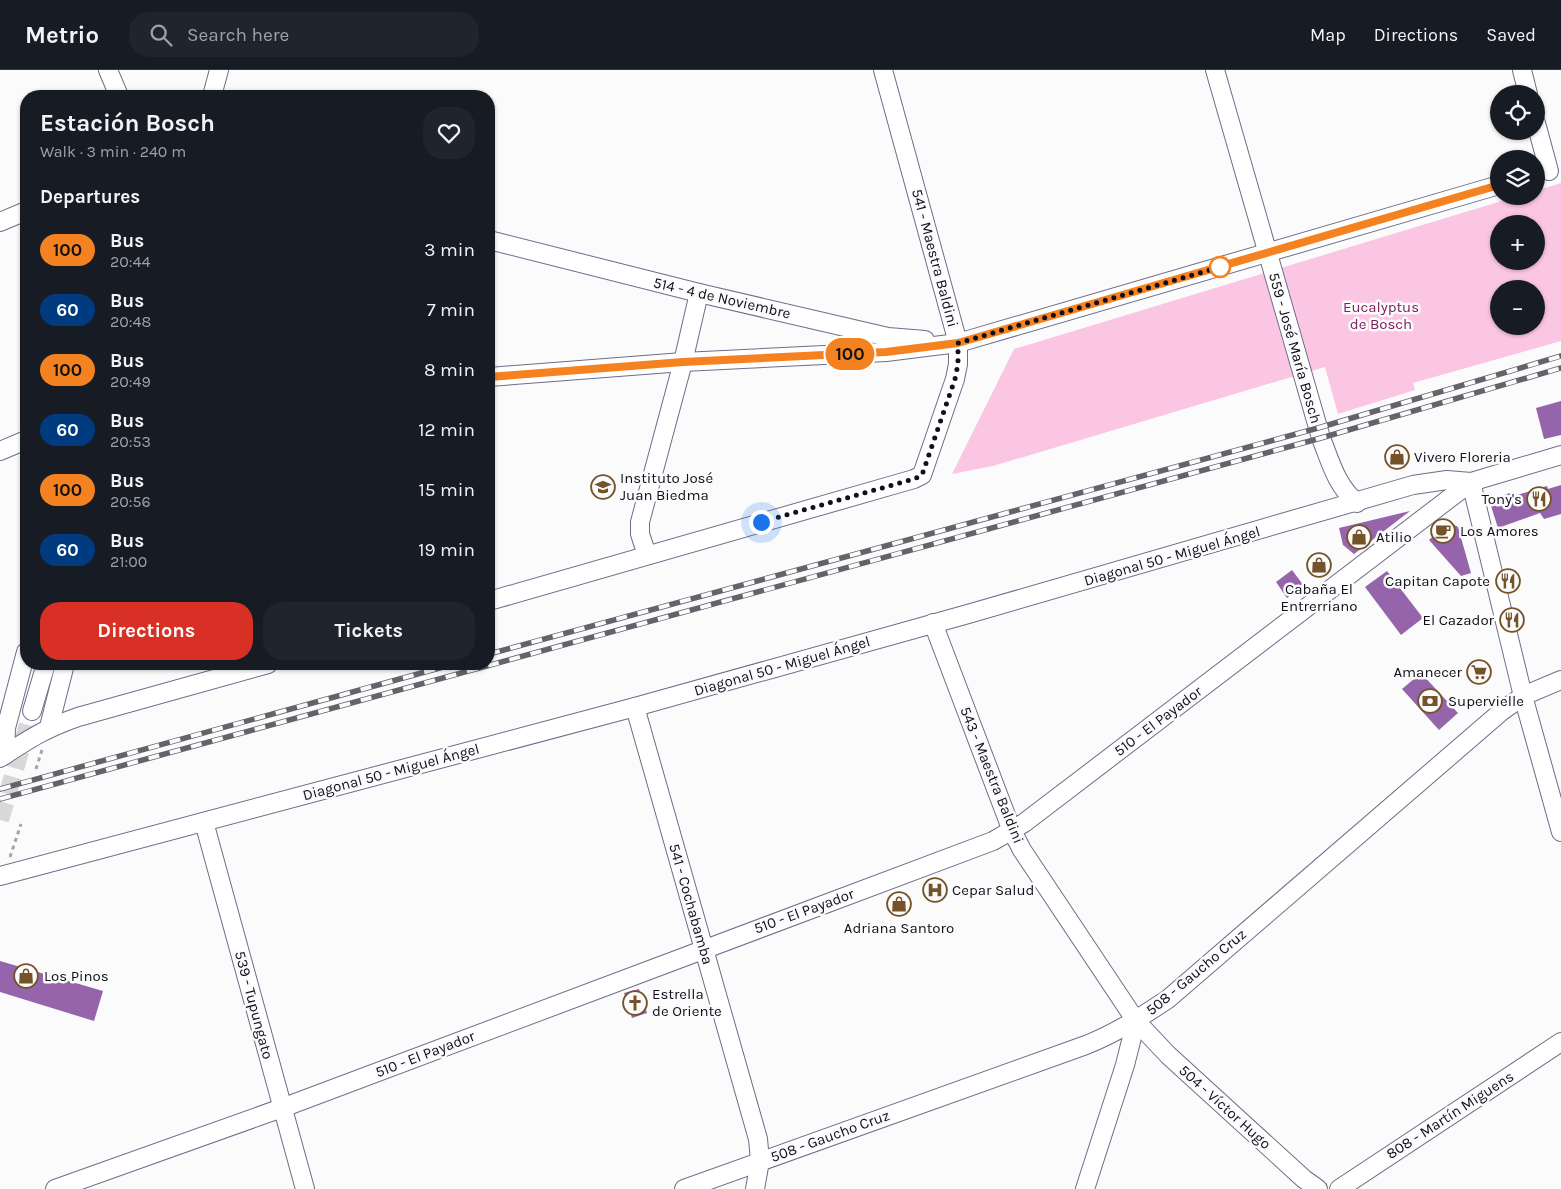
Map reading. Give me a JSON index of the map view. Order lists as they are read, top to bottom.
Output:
{
  "streets": {
    "street": [
      "541 - Maestra Baldini",
      "514 - 4 de Noviembre",
      "559 - José María Bosch",
      "Diagonal 50 - Miguel Ángel",
      "510 - El Payador",
      "543 - Maestra Baldini",
      "541 - Cochabamba",
      "508 - Gaucho Cruz",
      "539 - Tupungato",
      "504 - Víctor Hugo",
      "808 - Martín Miguens"
    ]
  },
  "crossings": [
    ["541 - Maestra Baldini", "514 - 4 de Noviembre"],
    ["559 - José María Bosch", "Diagonal 50 - Miguel Ángel"],
    ["Diagonal 50 - Miguel Ángel", "510 - El Payador"],
    ["Diagonal 50 - Miguel Ángel", "543 - Maestra Baldini"],
    ["Diagonal 50 - Miguel Ángel", "541 - Cochabamba"],
    ["Diagonal 50 - Miguel Ángel", "539 - Tupungato"],
    ["510 - El Payador", "543 - Maestra Baldini"],
    ["510 - El Payador", "541 - Cochabamba"],
    ["510 - El Payador", "539 - Tupungato"],
    ["543 - Maestra Baldini", "508 - Gaucho Cruz"],
    ["543 - Maestra Baldini", "504 - Víctor Hugo"],
    ["541 - Cochabamba", "508 - Gaucho Cruz"],
    ["508 - Gaucho Cruz", "504 - Víctor Hugo"]
  ],
  "parks": ["Eucalyptus de Bosch"],
  "places": {
    "shop": [
      "Vivero Floreria",
      "Atilio",
      "Cabaña El Entrerriano",
      "Adriana Santoro",
      "Los Pinos"
    ],
    "school or university": ["Instituto José Juan Biedma"],
    "restaurant": ["Tony's", "Capitan Capote", "El Cazador"],
    "cafe": ["Los Amores"],
    "supermarket": ["Amanecer"],
    "bank": ["Supervielle"],
    "hospital": ["Cepar Salud"],
    "church": ["Estrella de Oriente"]
  },
  "lines": ["bus line 100"],
  "page": {
    "header": "Metrio",
    "search": "Search here",
    "nav": ["Map", "Directions", "Saved"],
    "on_map": "100",
    "map_buttons": ["+", "−"],
    "heading": [
      ["Estación Bosch", "Walk · 3 min · 240 m"],
      "Departures"
    ],
    "list": [
      {
        "mark": "100",
        "name": "Bus",
        "note": "20:44",
        "value": "3 min"
      },
      {
        "mark": "60",
        "name": "Bus",
        "note": "20:48",
        "value": "7 min"
      },
      {
        "mark": "100",
        "name": "Bus",
        "note": "20:49",
        "value": "8 min"
      },
      {
        "mark": "60",
        "name": "Bus",
        "note": "20:53",
        "value": "12 min"
      },
      {
        "mark": "100",
        "name": "Bus",
        "note": "20:56",
        "value": "15 min"
      },
      {
        "mark": "60",
        "name": "Bus",
        "note": "21:00",
        "value": "19 min"
      }
    ],
    "buttons": ["Directions", "Tickets"]
  }
}
